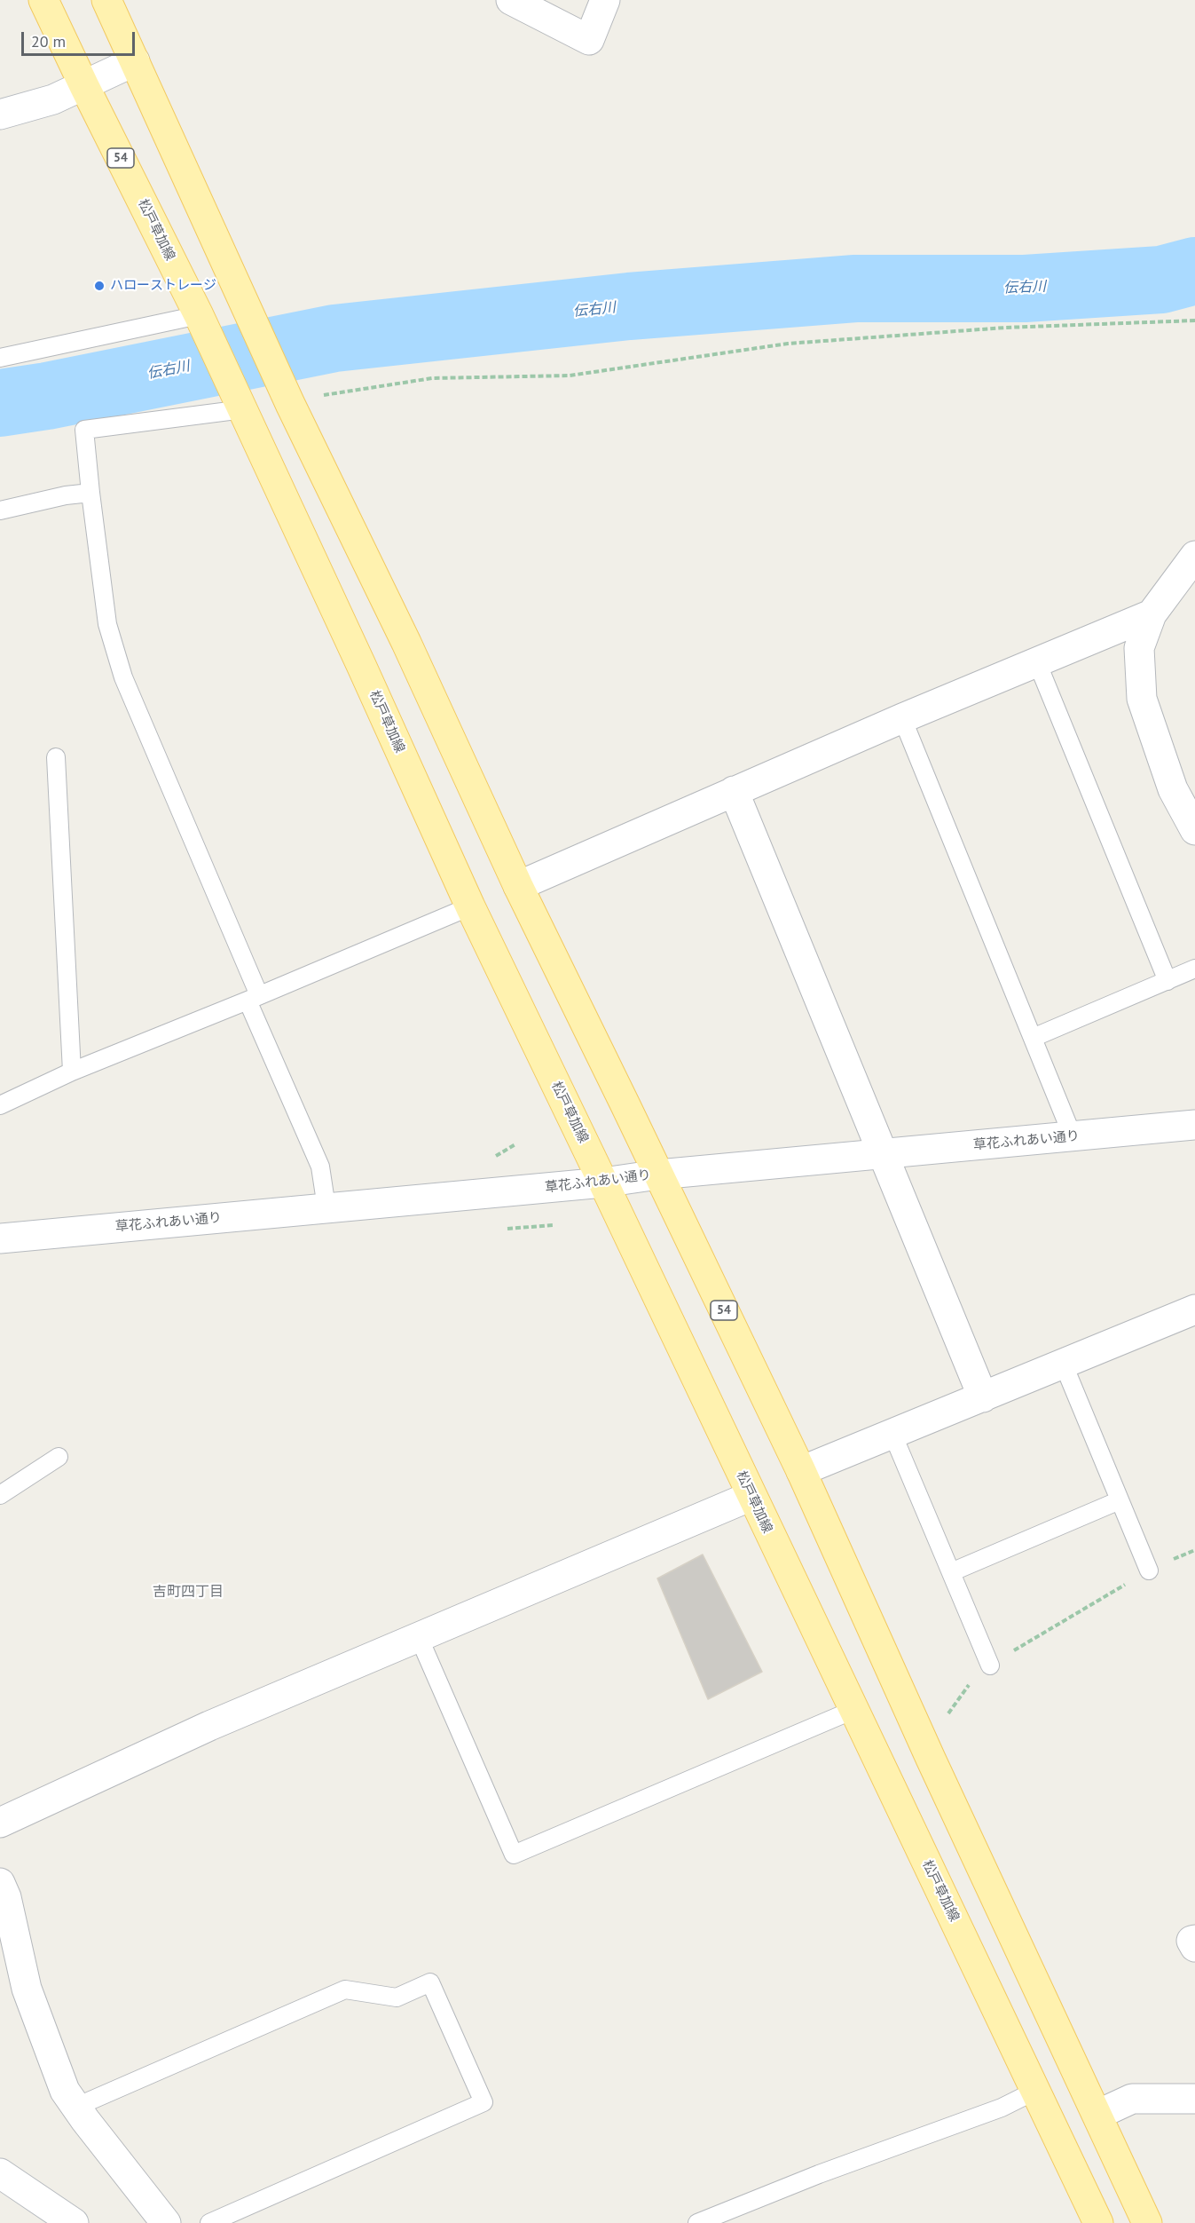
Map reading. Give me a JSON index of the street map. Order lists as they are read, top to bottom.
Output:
{
  "streets": {
    "main road": ["54", "松戸草加線"],
    "street": ["草花ふれあい通り"]
  },
  "crossings": [
    ["54", "草花ふれあい通り"],
    ["松戸草加線", "草花ふれあい通り"]
  ],
  "districts": ["吉町四丁目"],
  "water": ["伝右川"],
  "places": ["ハローストレージ"],
  "scale_bar": "20 m"
}
